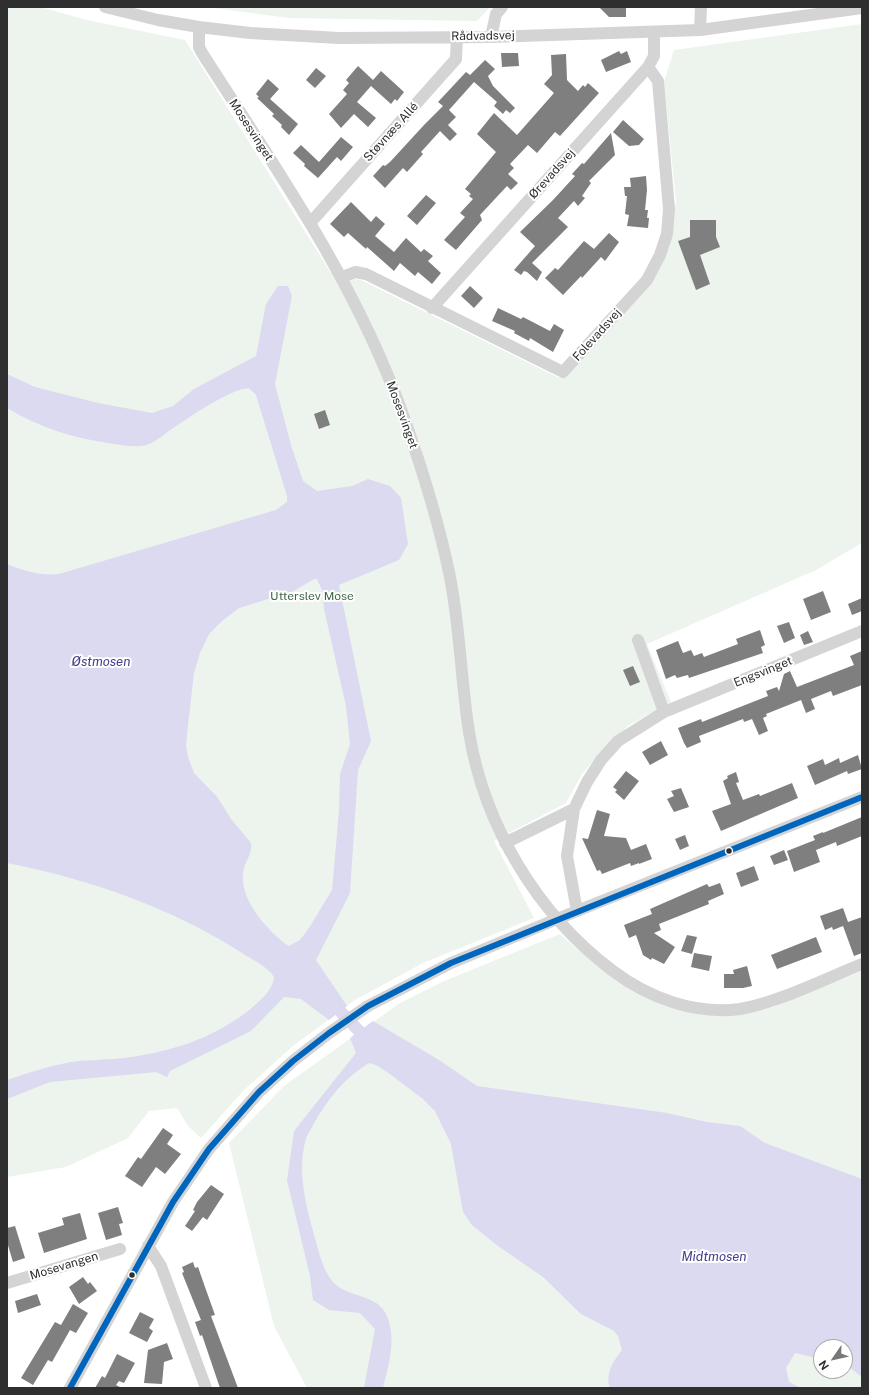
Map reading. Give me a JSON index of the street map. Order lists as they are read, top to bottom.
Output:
{
  "streets": {
    "street": [
      "Rådvadsvej",
      "Mosesvinget",
      "Støvnæs Allé",
      "Ørevadsvej",
      "Folevadsvej",
      "Engsvinget",
      "Mosevangen"
    ]
  },
  "crossings": [
    ["Rådvadsvej", "Mosesvinget"],
    ["Rådvadsvej", "Støvnæs Allé"],
    ["Rådvadsvej", "Ørevadsvej"],
    ["Mosesvinget", "Støvnæs Allé"],
    ["Mosesvinget", "Folevadsvej"],
    ["Ørevadsvej", "Folevadsvej"]
  ],
  "water": ["Østmosen", "Midtmosen"],
  "parks": ["Utterslev Mose"],
  "north": "bottom left"
}
